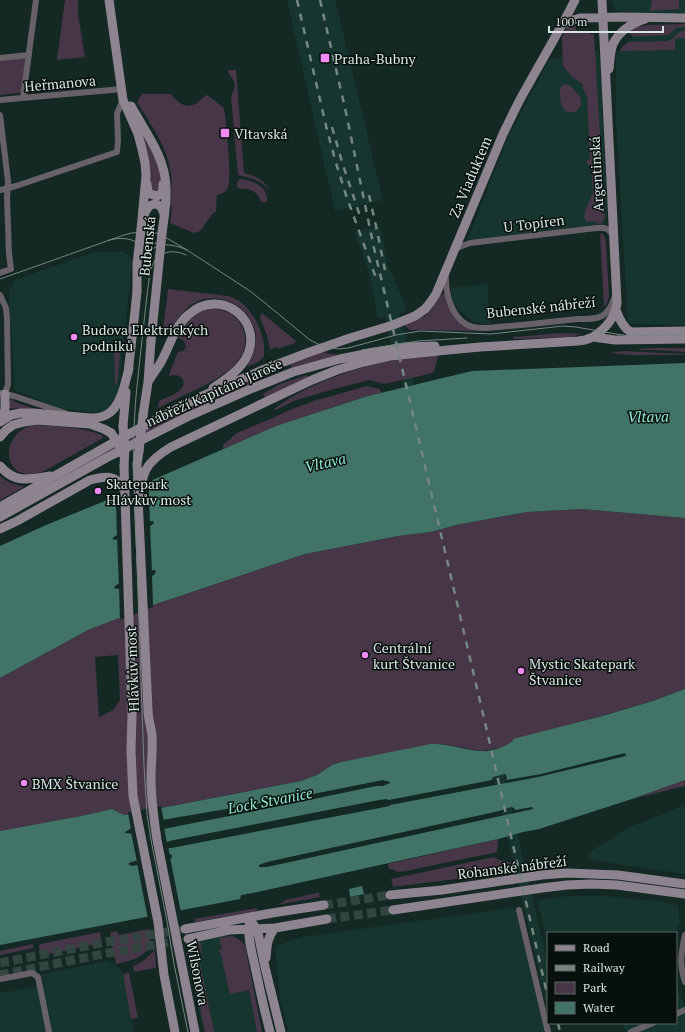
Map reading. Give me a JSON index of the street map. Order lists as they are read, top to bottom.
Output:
{
  "streets": {
    "main road": [
      "Argentinská",
      "Za Viaduktem",
      "Bubenská",
      "Bubenské nábřeží",
      "nábřeží Kapitána Jaroše",
      "Hlávkův most",
      "Rohanské nábřeží",
      "Wilsonova"
    ],
    "street": ["Heřmanova", "U Topíren"]
  },
  "crossings": [
    ["Heřmanova", "Bubenská"],
    ["Argentinská", "U Topíren"],
    ["Argentinská", "Bubenské nábřeží"],
    ["Za Viaduktem", "U Topíren"],
    ["Za Viaduktem", "Bubenské nábřeží"],
    ["Za Viaduktem", "nábřeží Kapitána Jaroše"],
    ["Bubenská", "Hlávkův most"],
    ["Hlávkův most", "Wilsonova"]
  ],
  "water": ["Vltava", "Lock Stvanice"],
  "places": {
    "transit": ["Praha-Bubny", "Vltavská"],
    "other": [
      "Budova Elektrických podniků",
      "Skatepark Hlávkův most",
      "Centrální kurt Štvanice",
      "Mystic Skatepark Štvanice",
      "BMX Štvanice"
    ]
  },
  "legend": [
    "Road",
    "Railway",
    "Park",
    "Water"
  ],
  "scale_bar": "100 m"
}
